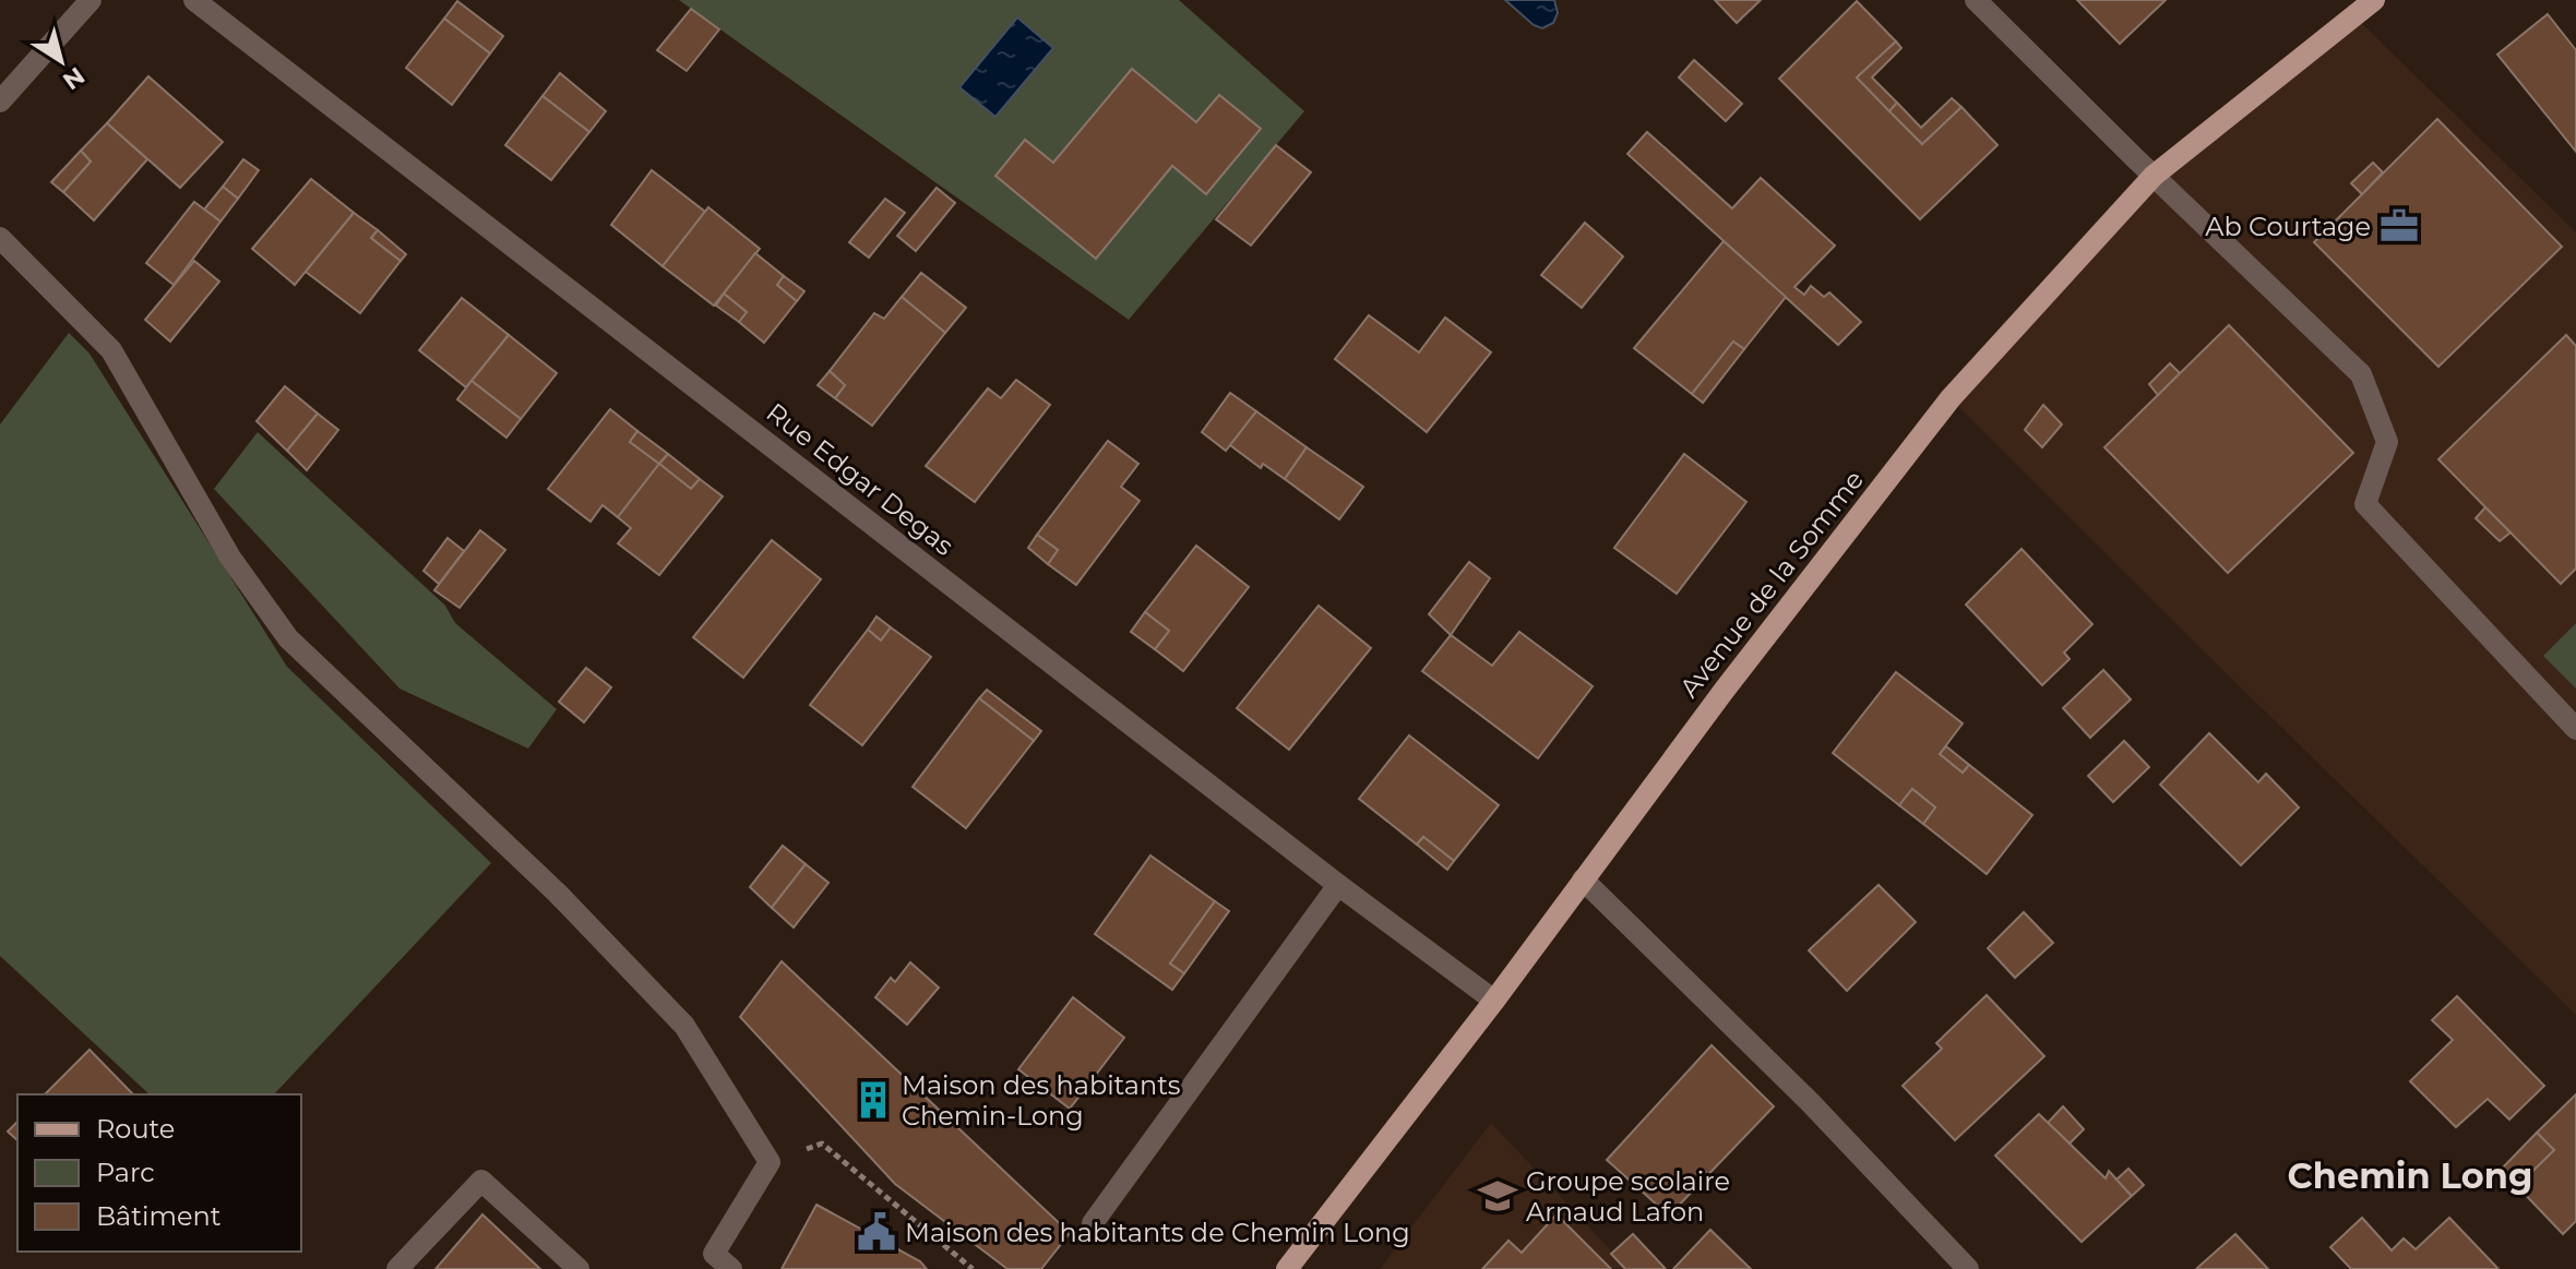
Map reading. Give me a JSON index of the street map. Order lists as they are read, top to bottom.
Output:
{
  "streets": {
    "main road": ["Avenue de la Somme"],
    "street": ["Rue Edgar Degas"]
  },
  "crossings": [
    ["Rue Edgar Degas", "Avenue de la Somme"]
  ],
  "districts": ["Chemin Long"],
  "places": {
    "office": ["Ab Courtage"],
    "building": ["Maison des habitants Chemin-Long"],
    "school or university": ["Groupe scolaire Arnaud Lafon"],
    "public building": ["Maison des habitants de Chemin Long"]
  },
  "legend": ["Route", "Parc", "Bâtiment"],
  "north": "bottom right"
}
